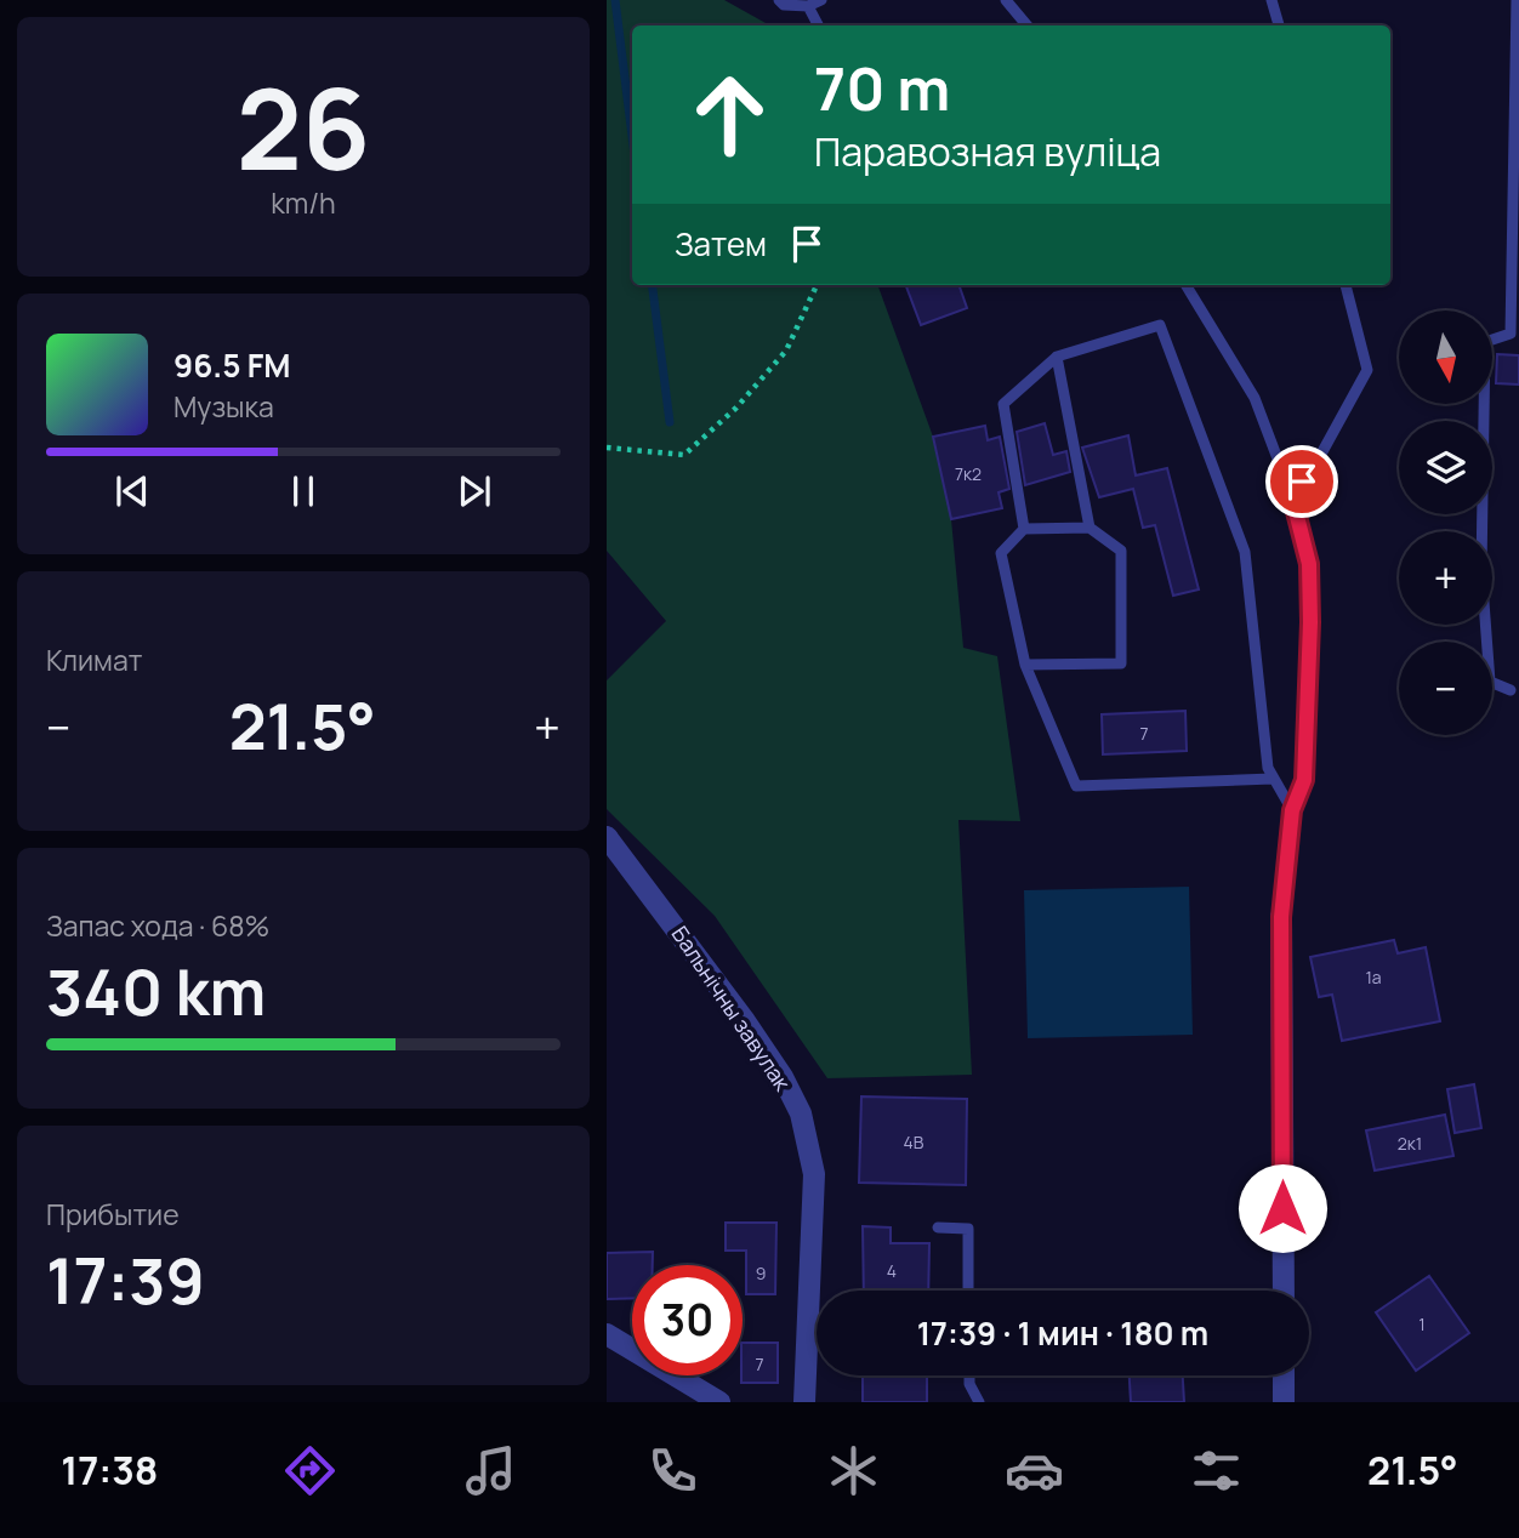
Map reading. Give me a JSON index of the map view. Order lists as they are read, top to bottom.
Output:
{
  "streets": {
    "street": ["Бальнічны завулак"]
  },
  "house_numbers": [
    "7к2",
    "7",
    "1а",
    "4В",
    "2к1",
    "4",
    "9",
    "1",
    "7"
  ],
  "north": "bottom",
  "page": {
    "tile": [
      ["26", "km/h"],
      "Климат",
      ["Запас хода · 68%", "340 km"],
      ["Прибытие", "17:39"]
    ],
    "turn": ["70 m", "Паравозная вуліца"],
    "then": "Затем",
    "map_buttons": ["+", "−"],
    "song": ["96.5 FM", "Музыка"],
    "heat": ["−", "21.5°", "+"],
    "limit": "30",
    "trip": "17:39 · 1 мин · 180 m",
    "tabs": ["17:38", "21.5°"]
  }
}
